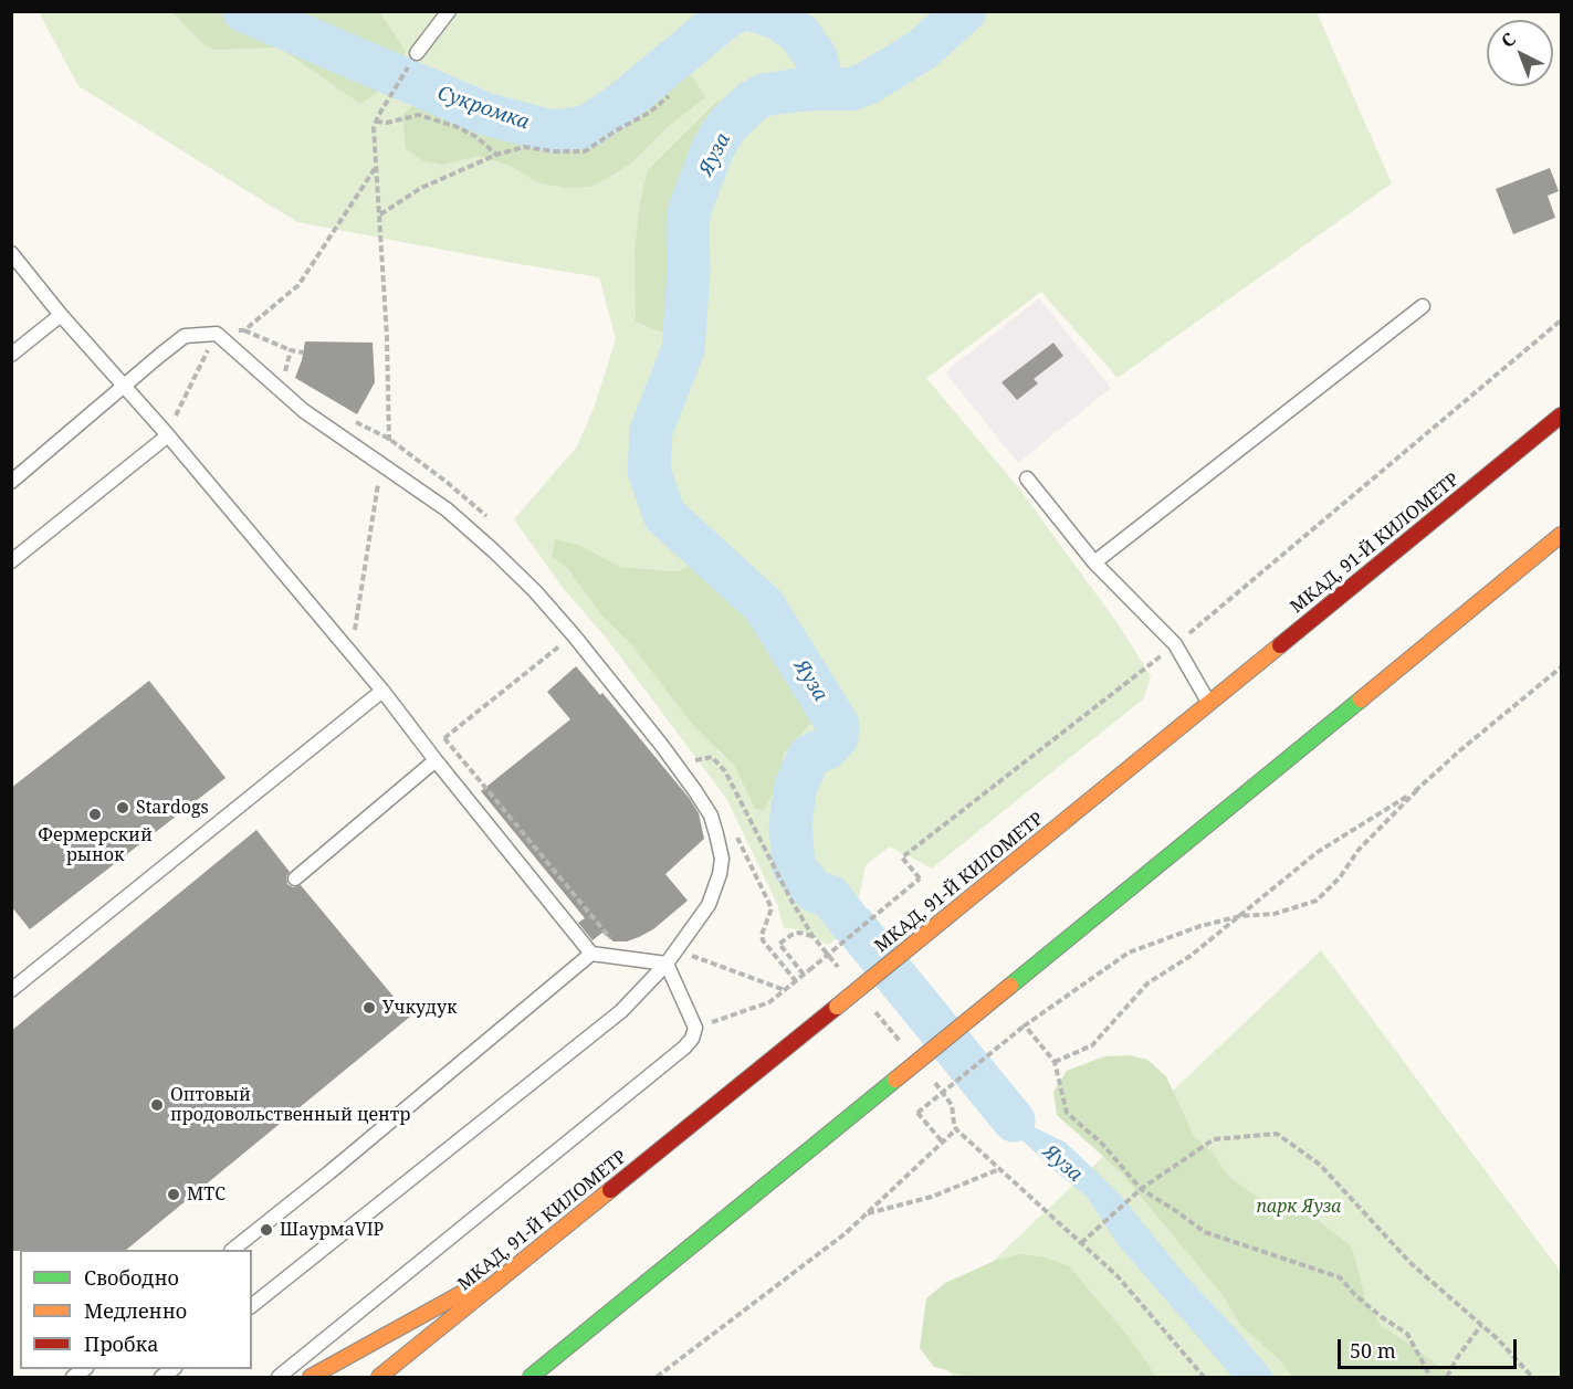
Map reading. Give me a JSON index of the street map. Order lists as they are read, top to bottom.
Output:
{
  "streets": {
    "main road": ["МКАД, 91-Й КИЛОМЕТР"]
  },
  "water": ["Сукромка", "Яуза"],
  "parks": ["парк Яуза"],
  "places": [
    "Stardogs",
    "Фермерский рынок",
    "Учкудук",
    "Оптовый продовольственный центр",
    "МТС",
    "ШаурмаVIP"
  ],
  "legend": ["Свободно", "Медленно", "Пробка"],
  "scale_bar": "50 m",
  "north": "top left"
}
